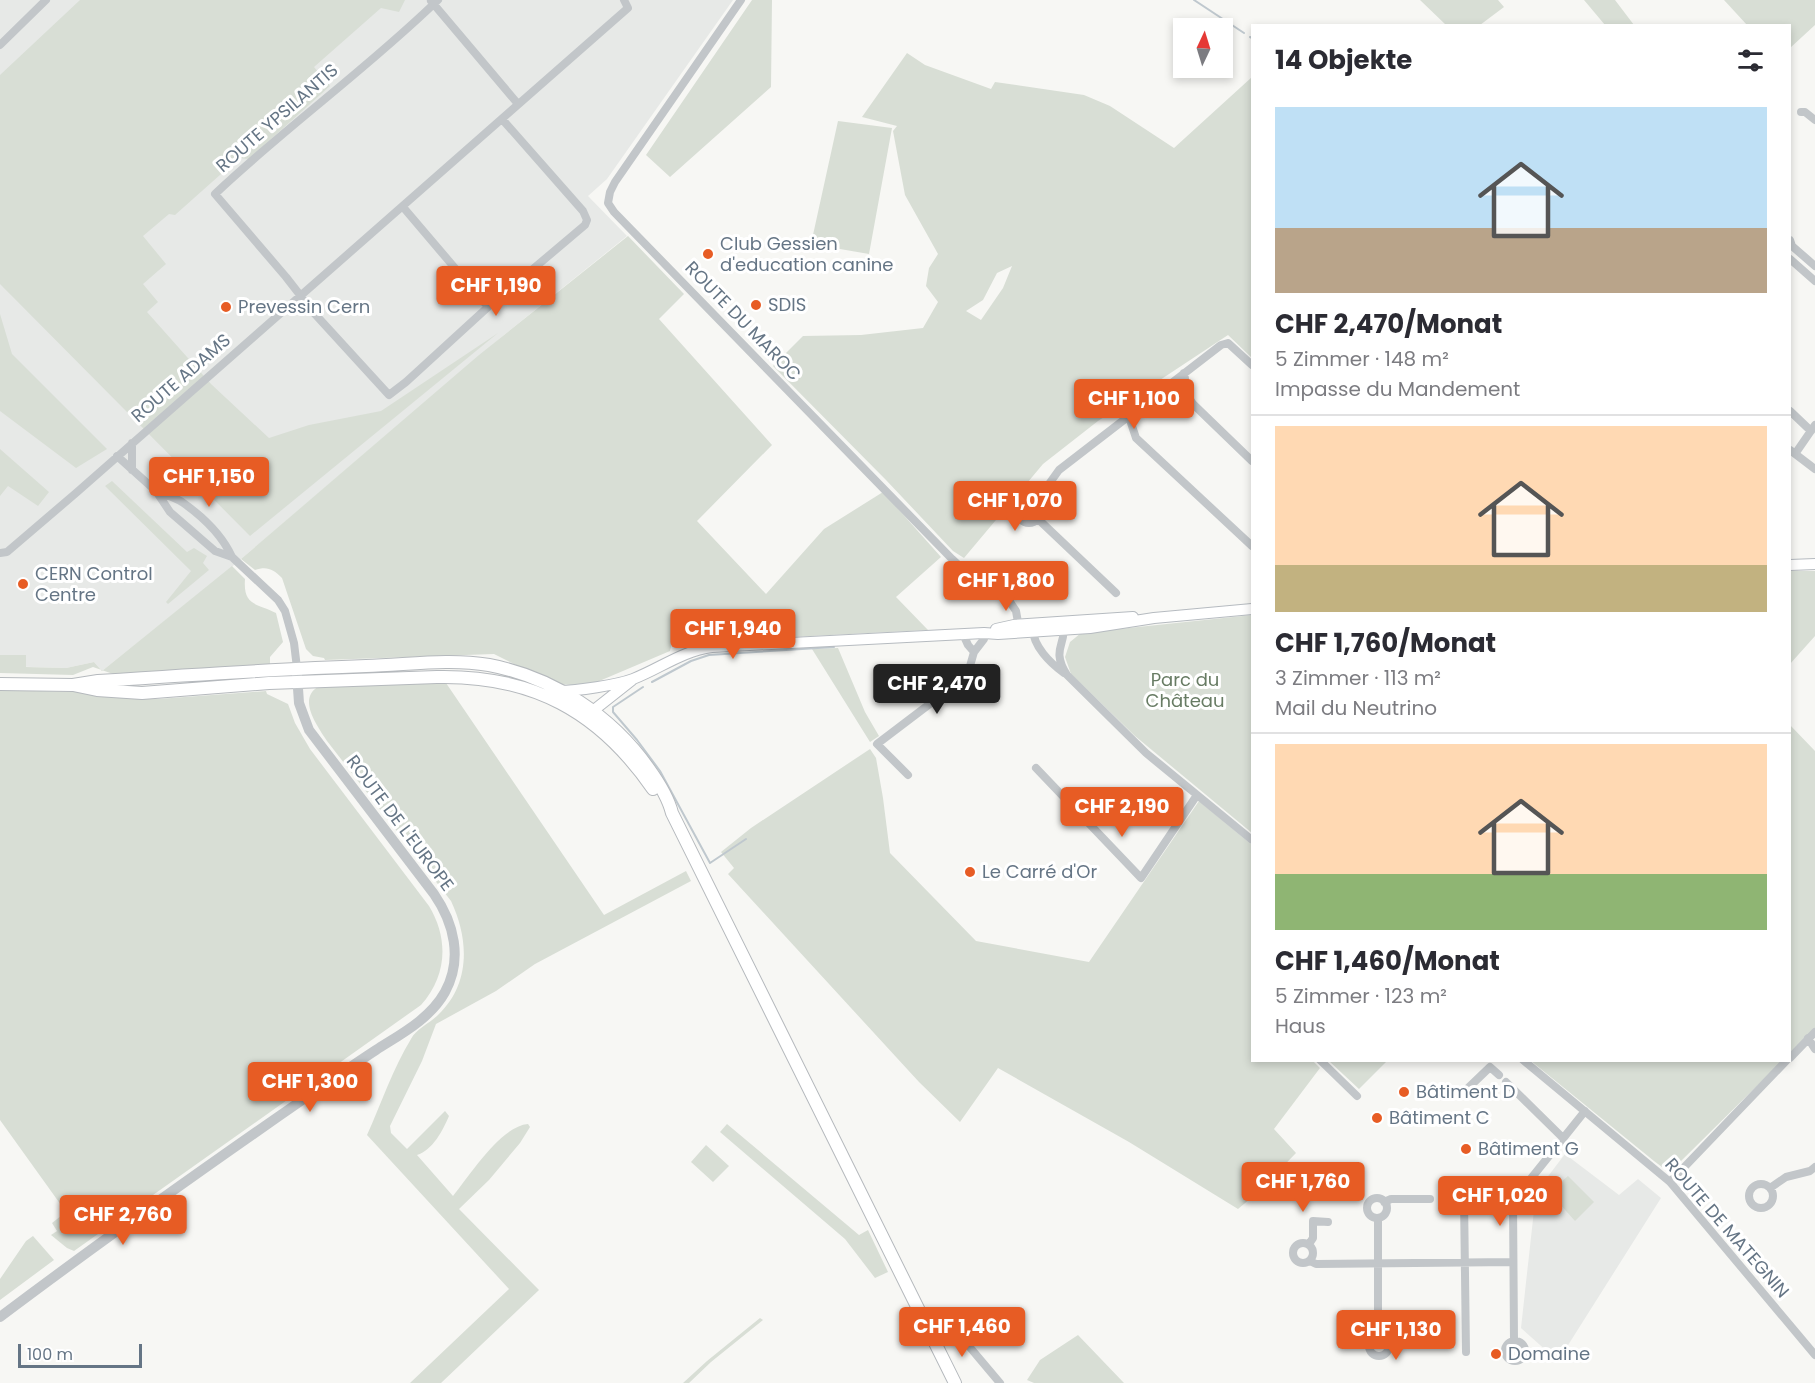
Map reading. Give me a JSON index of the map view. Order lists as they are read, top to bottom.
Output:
{
  "streets": {
    "street": [
      "ROUTE YPSILANTIS",
      "ROUTE DU MAROC",
      "ROUTE ADAMS",
      "ROUTE DE L'EUROPE",
      "ROUTE DE MATEGNIN"
    ]
  },
  "crossings": [
    ["ROUTE YPSILANTIS", "ROUTE ADAMS"]
  ],
  "parks": ["Parc du Château"],
  "places": [
    "Club Gessien d'education canine",
    "SDIS",
    "Prevessin Cern",
    "CERN Control Centre",
    "Le Carré d'Or",
    "Bâtiment D",
    "Bâtiment C",
    "Bâtiment G",
    "Domaine"
  ],
  "scale_bar": "100 m",
  "north": "top",
  "page": {
    "heading": "14 Objekte",
    "list": [
      {
        "name": "CHF 2,470/Monat",
        "note": "5 Zimmer · 148 m² · Impasse du Mandement"
      },
      {
        "name": "CHF 1,760/Monat",
        "note": "3 Zimmer · 113 m² · Mail du Neutrino"
      },
      {
        "name": "CHF 1,460/Monat",
        "note": "5 Zimmer · 123 m² · Haus"
      }
    ],
    "price": [
      "CHF 1,190",
      "CHF 1,100",
      "CHF 1,150",
      "CHF 1,070",
      "CHF 1,800",
      "CHF 1,940",
      "CHF 2,470",
      "CHF 2,190",
      "CHF 1,300",
      "CHF 1,760",
      "CHF 1,020",
      "CHF 2,760",
      "CHF 1,460",
      "CHF 1,130"
    ],
    "scale": "100 m"
  }
}
